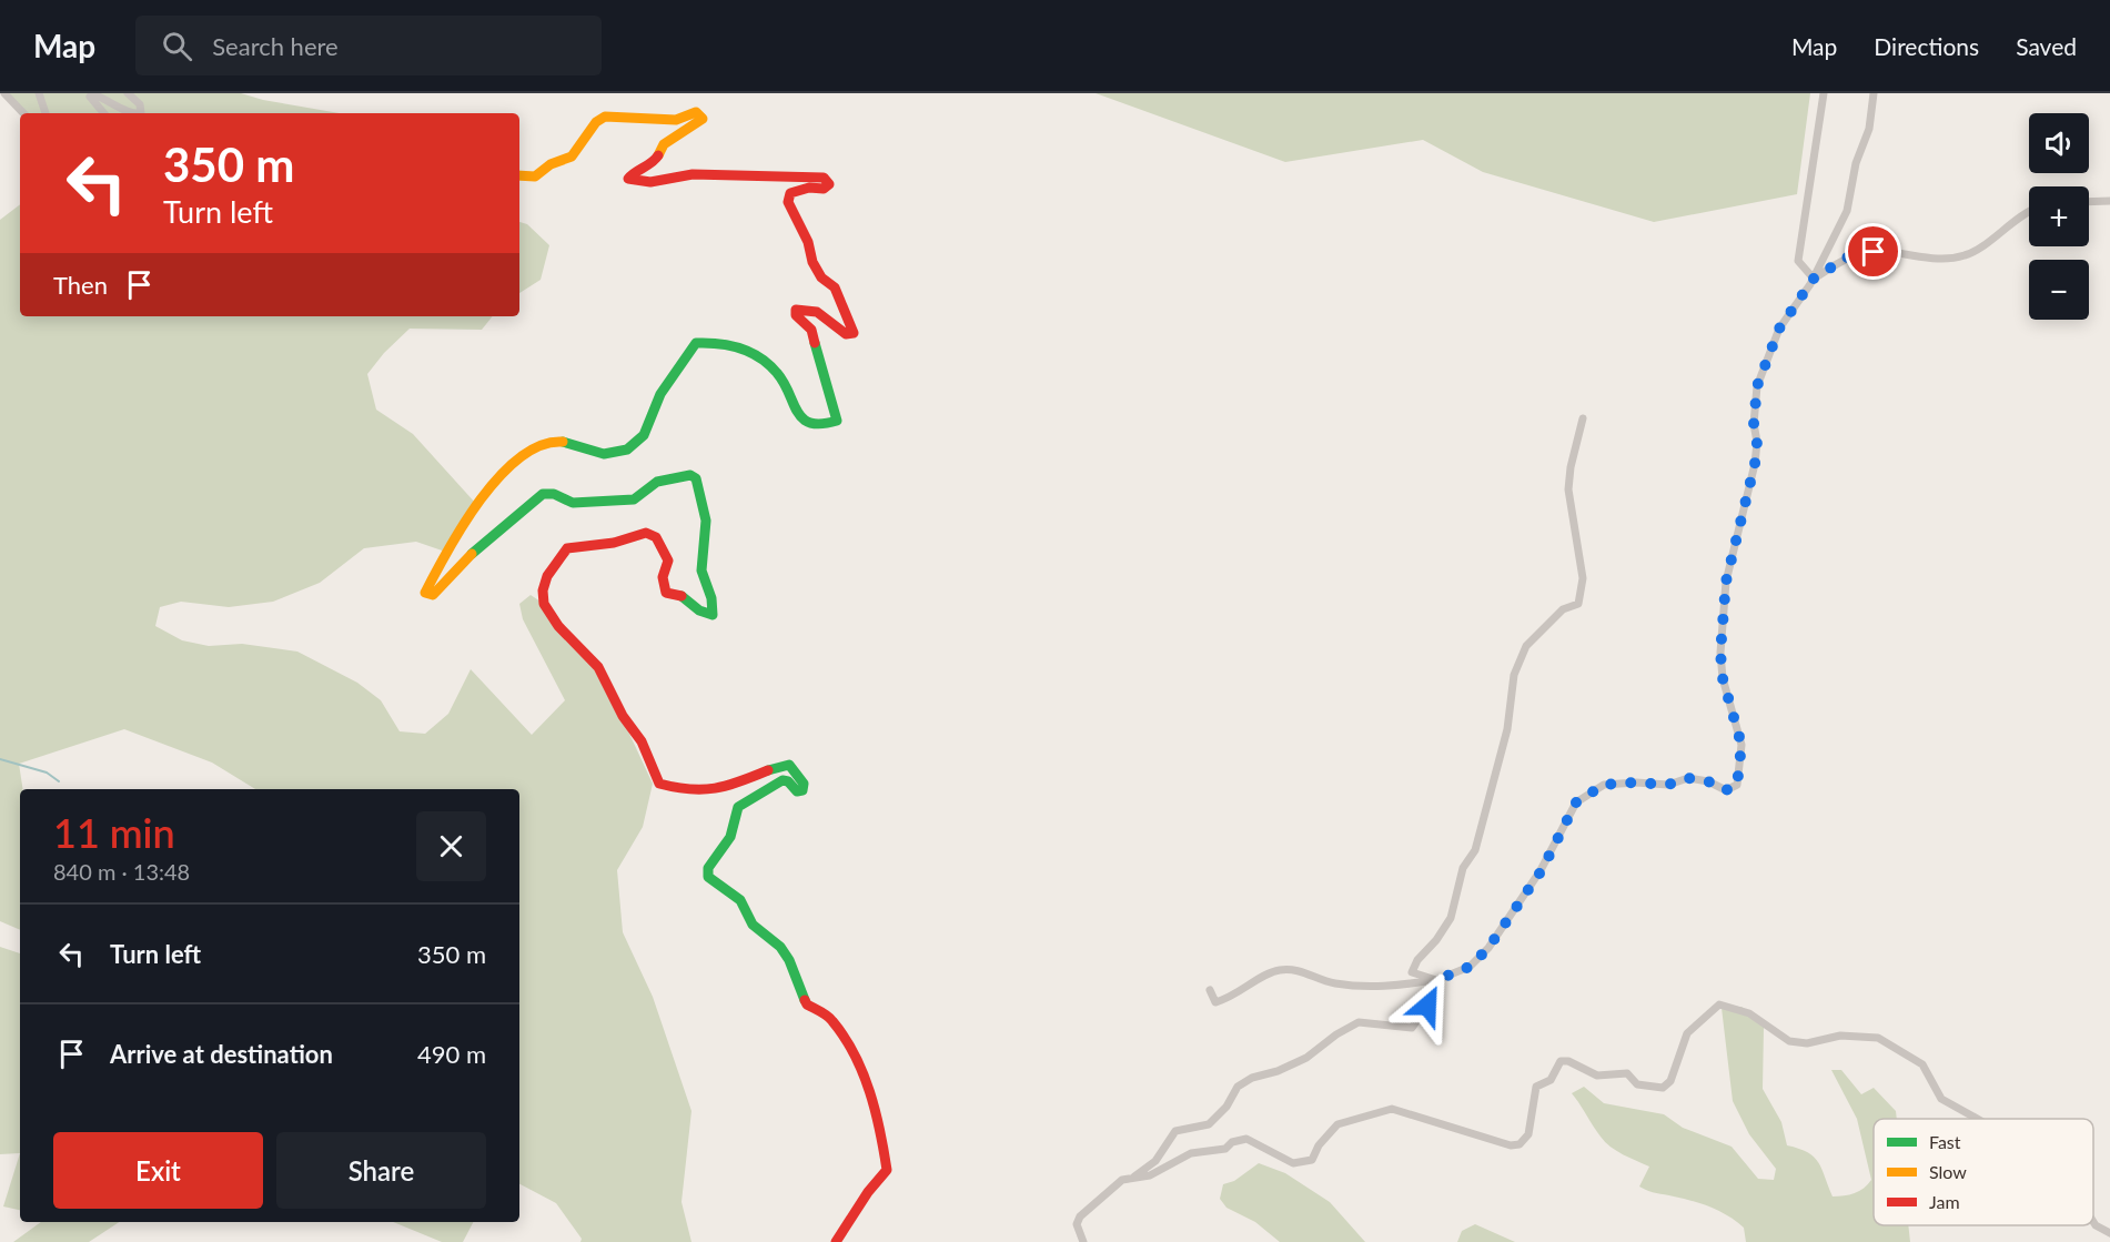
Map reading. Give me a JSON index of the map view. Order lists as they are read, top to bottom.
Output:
{
  "legend": ["Fast", "Slow", "Jam"],
  "page": {
    "header": "Map",
    "search": "Search here",
    "nav": ["Map", "Directions", "Saved"],
    "map_buttons": ["+", "−"],
    "turn": ["350 m", "Turn left"],
    "then": "Then",
    "heading": ["11 min", "840 m · 13:48"],
    "list": [
      {
        "name": "Turn left",
        "value": "350 m"
      },
      {
        "name": "Arrive at destination",
        "value": "490 m"
      }
    ],
    "buttons": ["Exit", "Share"]
  }
}
